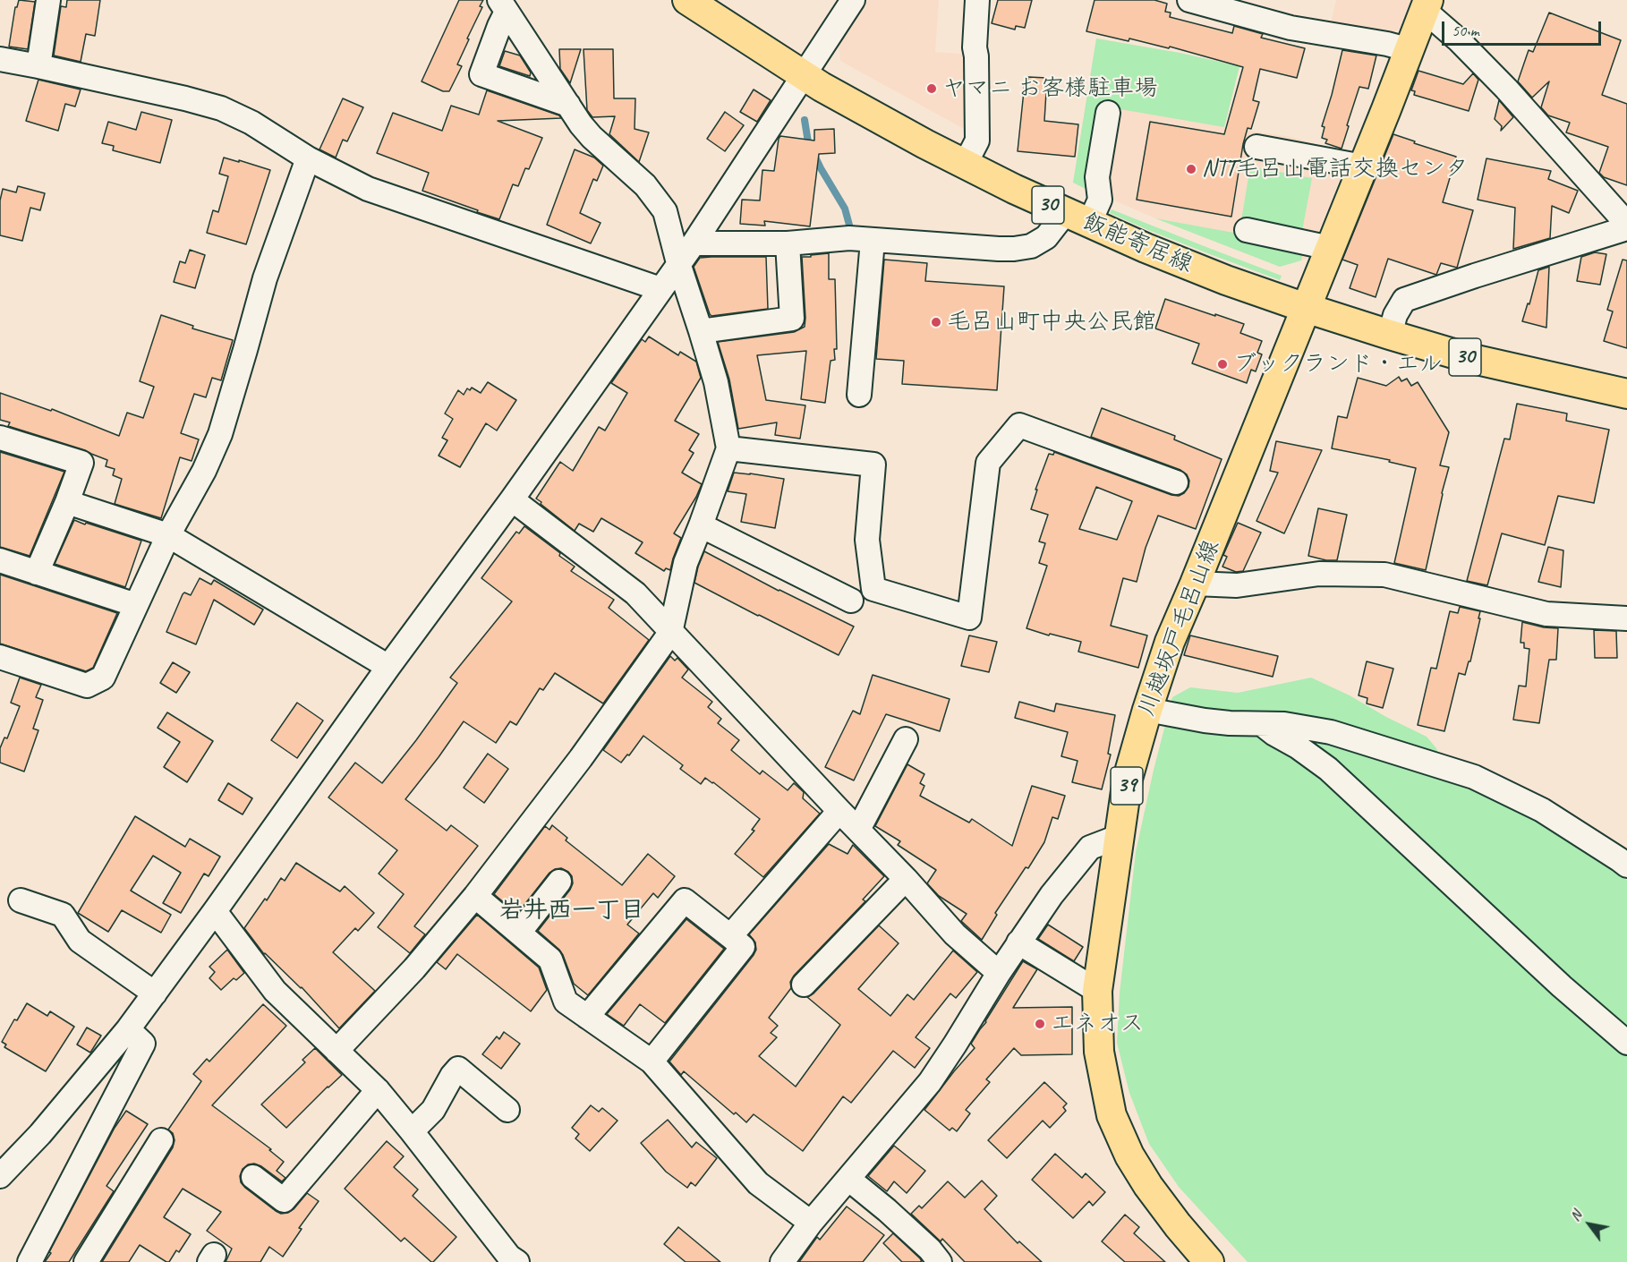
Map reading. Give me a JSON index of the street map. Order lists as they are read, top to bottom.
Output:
{
  "streets": {
    "main road": [
      "30",
      "飯能寄居線",
      "川越坂戸毛呂山線",
      "39"
    ]
  },
  "crossings": [
    ["飯能寄居線", "川越坂戸毛呂山線"]
  ],
  "districts": ["岩井西一丁目"],
  "places": [
    "ヤマニ お客様駐車場",
    "NTT毛呂山電話交換センタ",
    "毛呂山町中央公民館",
    "ブックランド・エル",
    "エネオス"
  ],
  "scale_bar": "50 m",
  "north": "top left"
}
